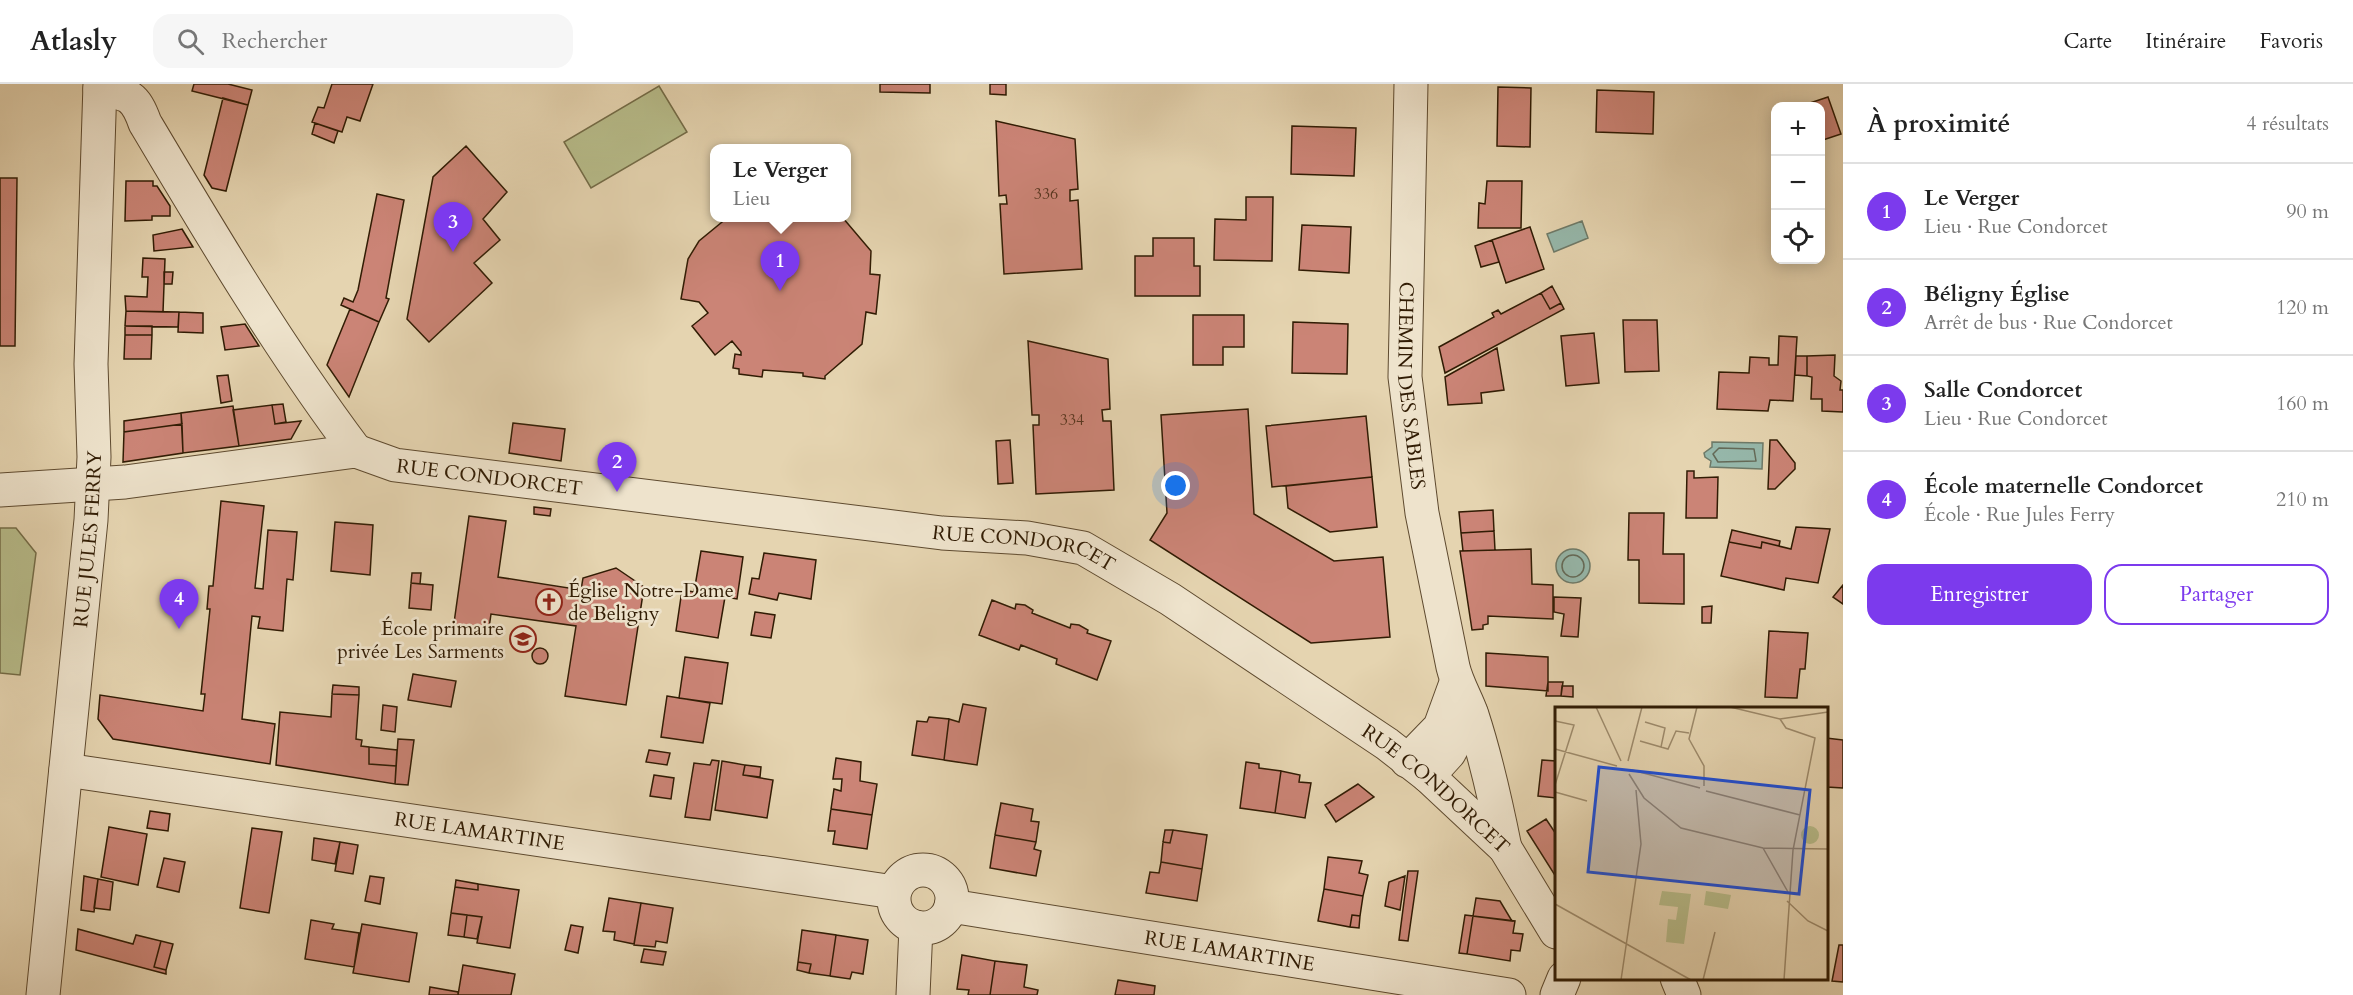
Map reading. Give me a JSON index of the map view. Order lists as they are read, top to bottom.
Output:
{
  "streets": {
    "street": [
      "CHEMIN DES SABLES",
      "RUE CONDORCET",
      "RUE JULES FERRY",
      "RUE LAMARTINE"
    ]
  },
  "crossings": [
    ["CHEMIN DES SABLES", "RUE CONDORCET"],
    ["RUE CONDORCET", "RUE JULES FERRY"],
    ["RUE JULES FERRY", "RUE LAMARTINE"]
  ],
  "places": {
    "church": ["Église Notre-Dame de Beligny"],
    "school or university": ["École primaire privée Les Sarments"]
  },
  "house_numbers": ["336", "334"],
  "page": {
    "header": "Atlasly",
    "search": "Rechercher",
    "nav": ["Carte", "Itinéraire", "Favoris"],
    "heading": ["À proximité", "4 résultats"],
    "map_buttons": ["+", "−"],
    "popup": ["Le Verger", "Lieu"],
    "list": [
      {
        "mark": "1",
        "name": "Le Verger",
        "note": "Lieu · Rue Condorcet",
        "value": "90 m"
      },
      {
        "mark": "2",
        "name": "Béligny Église",
        "note": "Arrêt de bus · Rue Condorcet",
        "value": "120 m"
      },
      {
        "mark": "3",
        "name": "Salle Condorcet",
        "note": "Lieu · Rue Condorcet",
        "value": "160 m"
      },
      {
        "mark": "4",
        "name": "École maternelle Condorcet",
        "note": "École · Rue Jules Ferry",
        "value": "210 m"
      }
    ],
    "pins": [
      "3",
      "1",
      "2",
      "4"
    ],
    "buttons": ["Enregistrer", "Partager"]
  }
}
